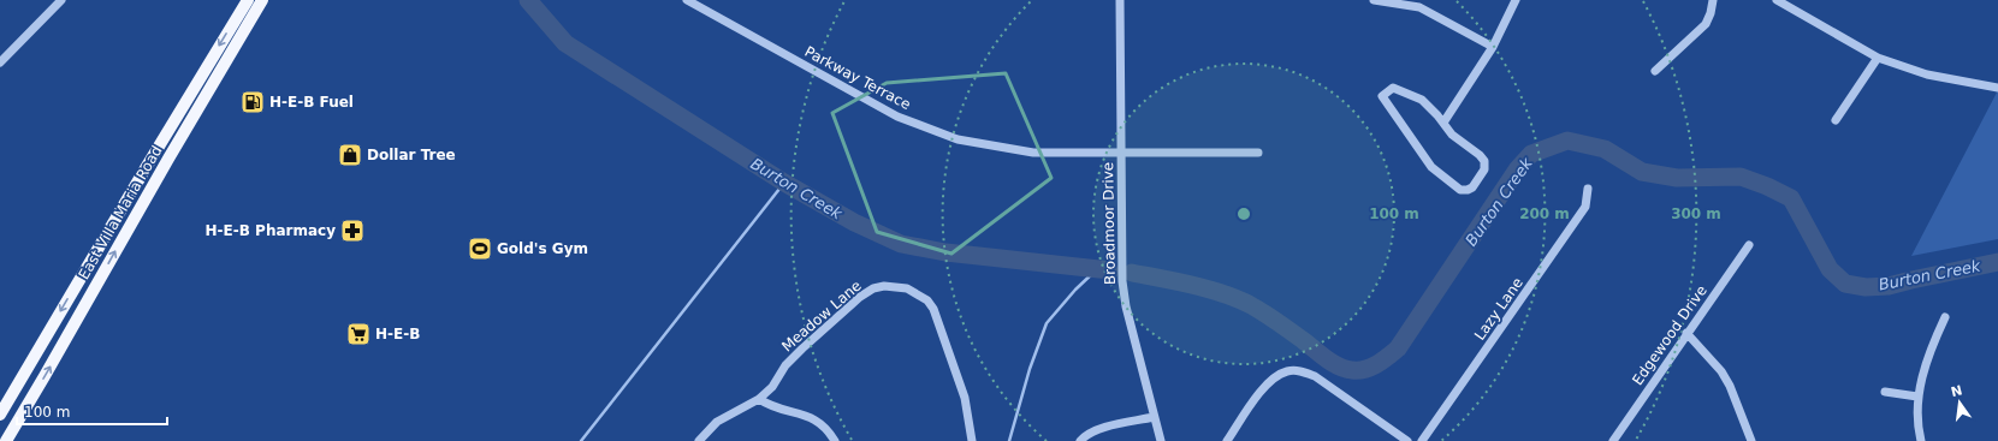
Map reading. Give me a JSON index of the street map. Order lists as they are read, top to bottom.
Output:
{
  "streets": {
    "main road": ["East Villa Maria Road"],
    "street": [
      "Parkway Terrace",
      "Broadmoor Drive",
      "Lazy Lane",
      "Meadow Lane",
      "Edgewood Drive"
    ]
  },
  "crossings": [
    ["Parkway Terrace", "Broadmoor Drive"]
  ],
  "water": ["Burton Creek"],
  "places": {
    "fuel station": ["H-E-B Fuel"],
    "shop": ["Dollar Tree"],
    "pharmacy": ["H-E-B Pharmacy"],
    "sports": ["Gold's Gym"],
    "supermarket": ["H-E-B"]
  },
  "scale_bar": "100 m",
  "north": "top",
  "rings": ["100 m", "200 m", "300 m"]
}
